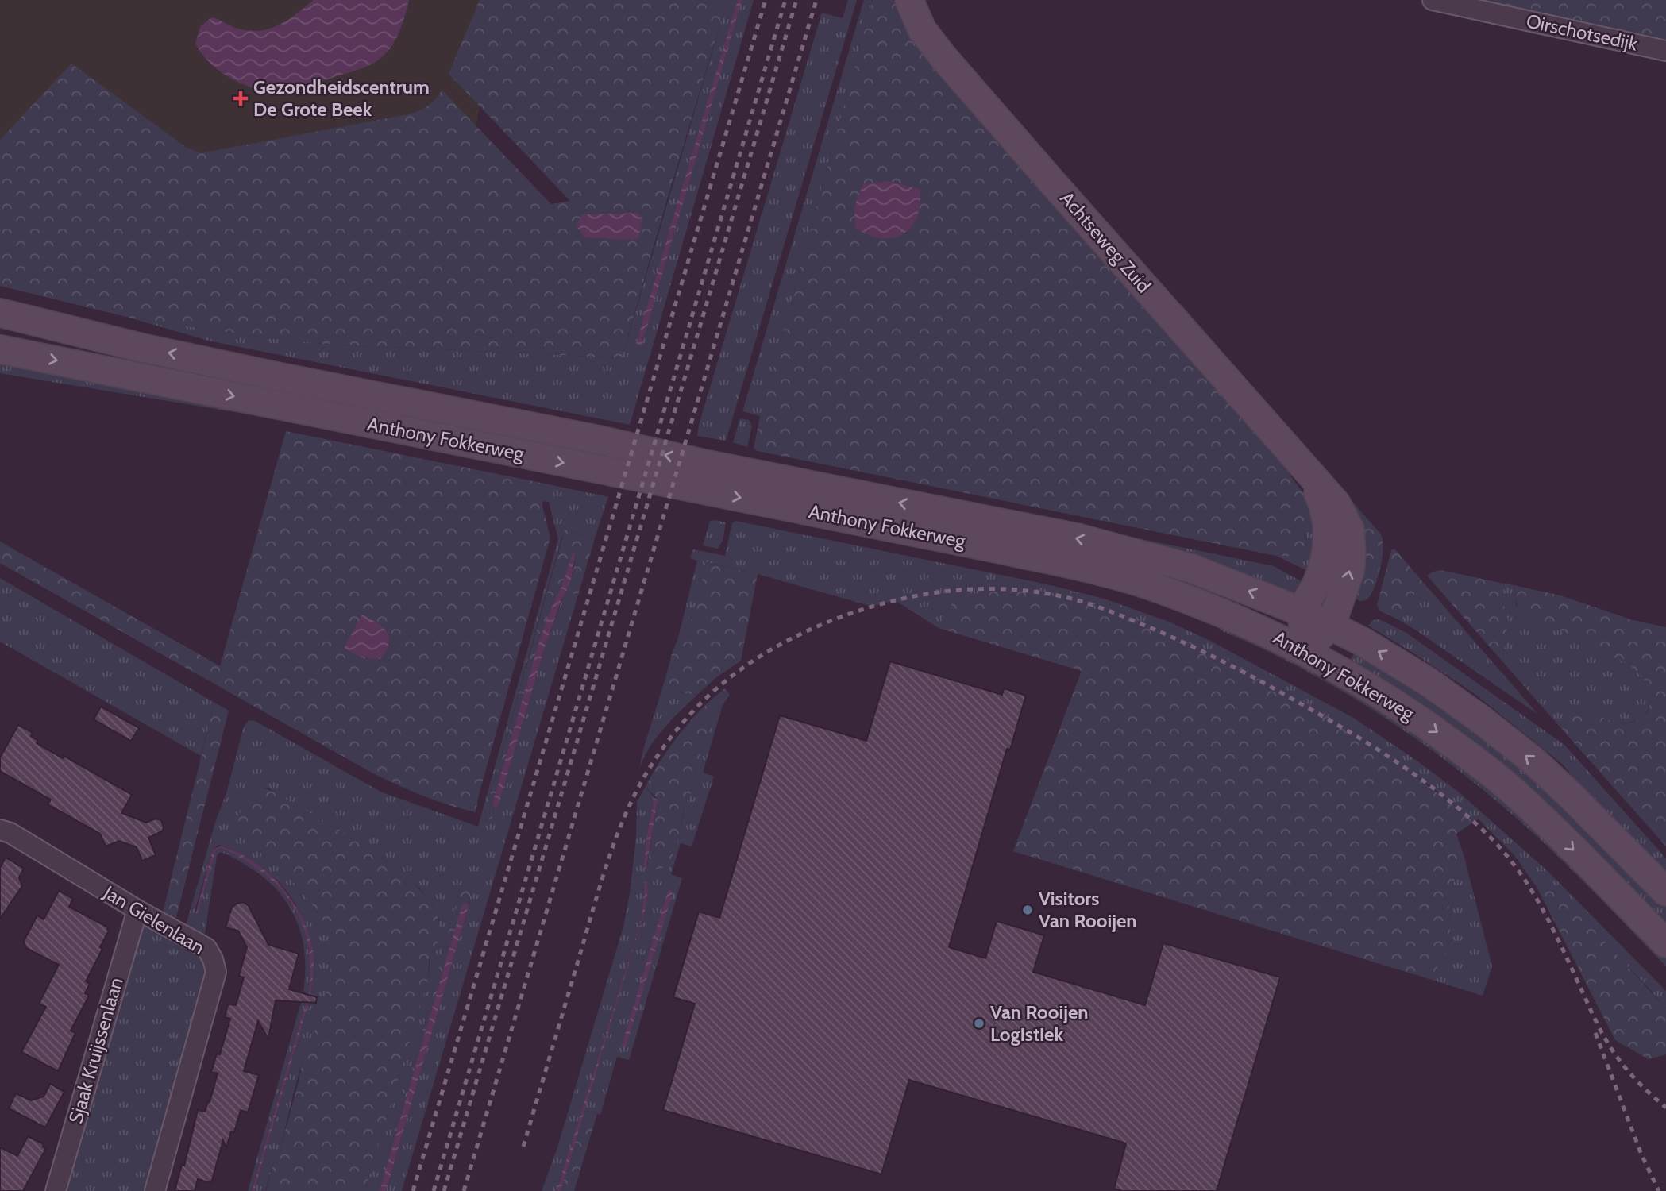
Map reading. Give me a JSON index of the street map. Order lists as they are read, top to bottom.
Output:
{
  "streets": {
    "main road": ["Achtseweg Zuid", "Anthony Fokkerweg"],
    "street": ["Oirschotsedijk", "Jan Gielenlaan", "Sjaak Kruijssenlaan"]
  },
  "crossings": [
    ["Achtseweg Zuid", "Anthony Fokkerweg"],
    ["Jan Gielenlaan", "Sjaak Kruijssenlaan"]
  ],
  "places": {
    "health": ["Gezondheidscentrum De Grote Beek"],
    "other": ["Visitors Van Rooijen", "Van Rooijen Logistiek"]
  }
}
